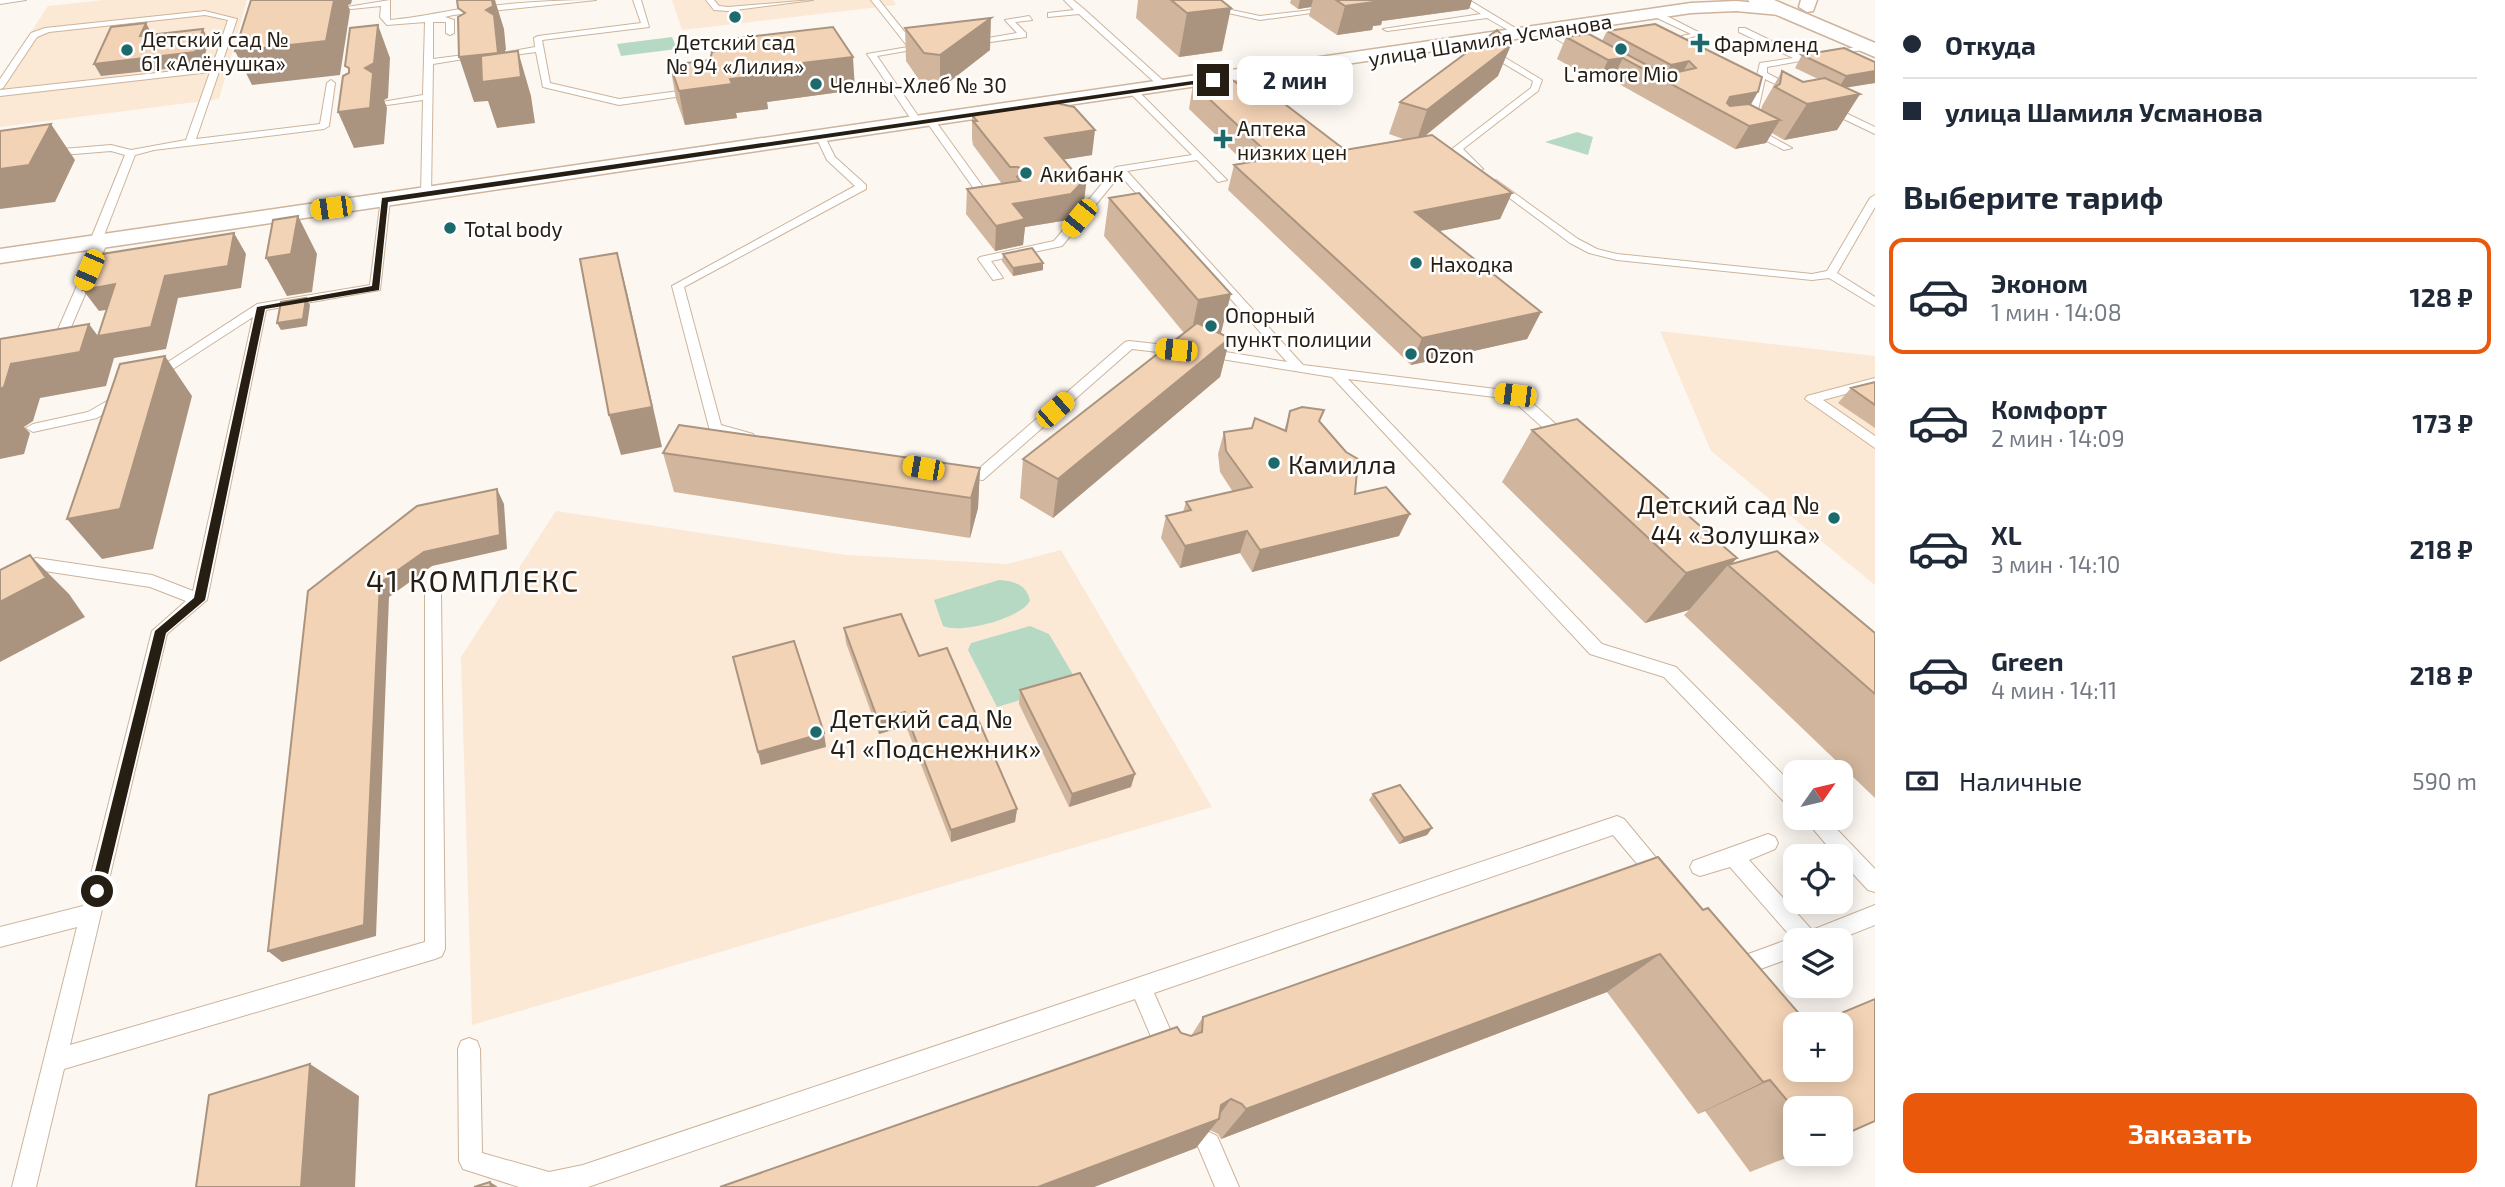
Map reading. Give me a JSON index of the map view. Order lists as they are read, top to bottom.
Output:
{
  "streets": {
    "street": ["улица Шамиля Усманова"]
  },
  "districts": ["41 КОМПЛЕКС"],
  "places": {
    "other": [
      "Детский сад № 94 «Лилия»",
      "L'amore Mio",
      "Детский сад № 61 «Алёнушка»",
      "Челны-Хлеб № 30",
      "Акибанк",
      "Total body",
      "Находка",
      "Опорный пункт полиции",
      "Ozon",
      "Камилла",
      "Детский сад № 44 «Золушка»",
      "Детский сад № 41 «Подснежник»"
    ],
    "health": ["Фармленд", "Аптека низких цен"]
  },
  "north": "top right",
  "page": {
    "banner": ["Откуда", "улица Шамиля Усманова"],
    "bubble": "2 мин",
    "heading": "Выберите тариф",
    "list": [
      {
        "name": "Эконом",
        "note": "1 мин · 14:08",
        "value": "128 ₽"
      },
      {
        "name": "Комфорт",
        "note": "2 мин · 14:09",
        "value": "173 ₽"
      },
      {
        "name": "XL",
        "note": "3 мин · 14:10",
        "value": "218 ₽"
      },
      {
        "name": "Green",
        "note": "4 мин · 14:11",
        "value": "218 ₽"
      }
    ],
    "pay": ["Наличные", "590 m"],
    "map_buttons": ["+", "−"],
    "buttons": "Заказать"
  }
}
